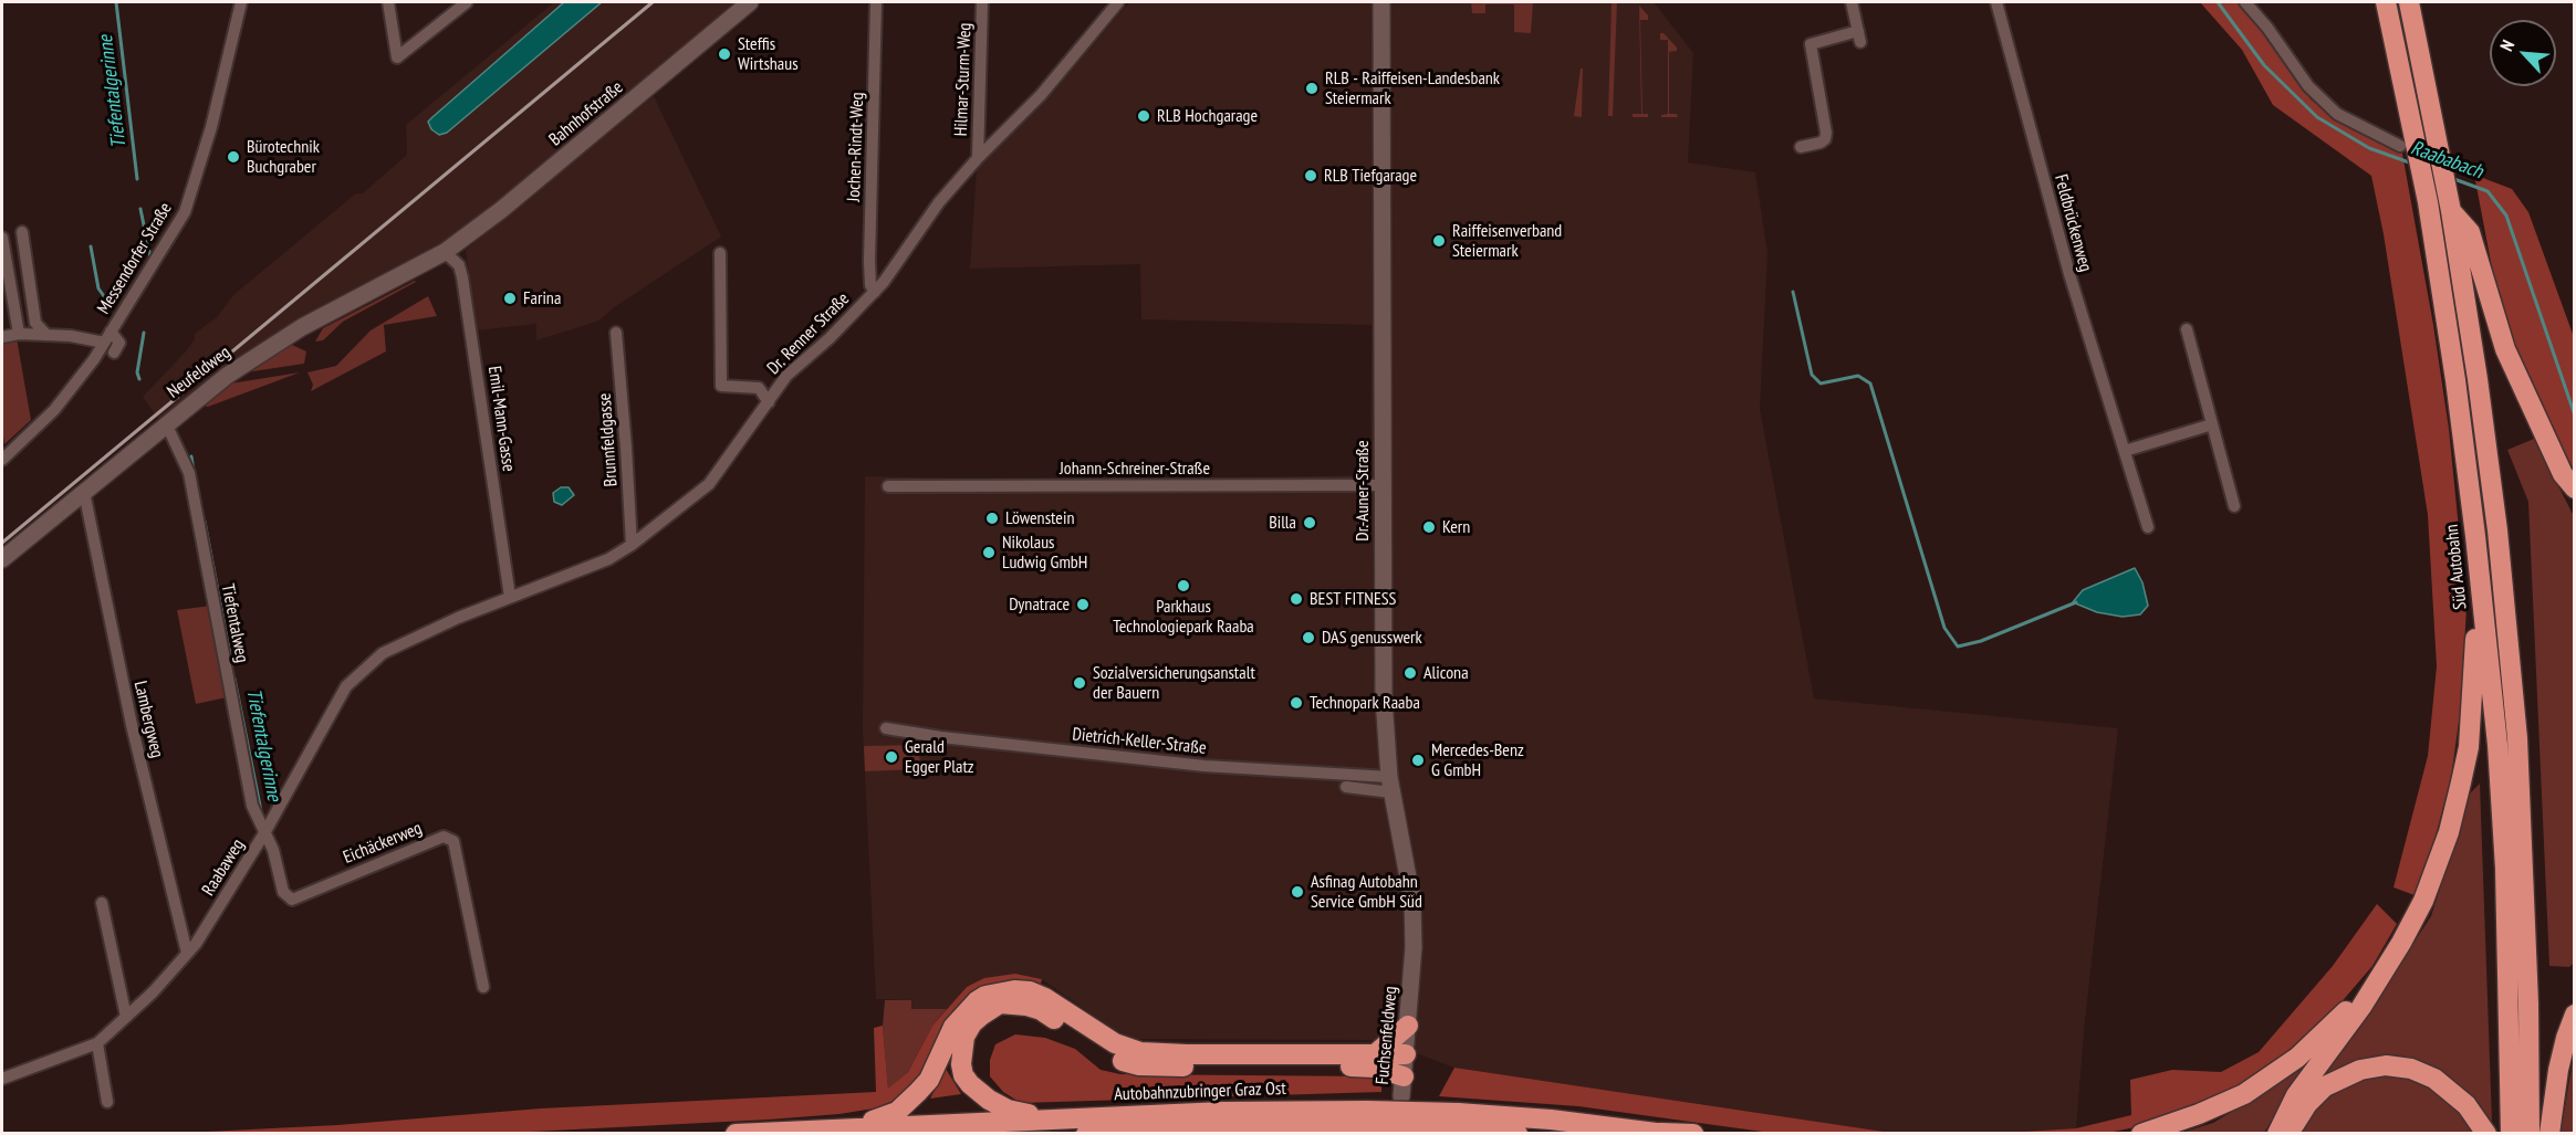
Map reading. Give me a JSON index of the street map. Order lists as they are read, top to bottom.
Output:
{
  "streets": {
    "highway": ["Süd Autobahn", "Autobahnzubringer Graz Ost"],
    "main road": [
      "Bahnhofstraße",
      "Neufeldweg",
      "Dr.-Auner-Straße",
      "Fuchsenfeldweg"
    ],
    "street": [
      "Hilmar-Sturm-Weg",
      "Jochen-Rindt-Weg",
      "Feldbrückenweg",
      "Messendorfer Straße",
      "Dr. Renner Straße",
      "Emil-Mann-Gasse",
      "Brunnfeldgasse",
      "Johann-Schreiner-Straße",
      "Tiefentalweg",
      "Lambergweg",
      "Dietrich-Keller-Straße",
      "Eichäckerweg",
      "Raabaweg"
    ]
  },
  "crossings": [
    ["Hilmar-Sturm-Weg", "Dr. Renner Straße"],
    ["Bahnhofstraße", "Neufeldweg"],
    ["Bahnhofstraße", "Emil-Mann-Gasse"],
    ["Jochen-Rindt-Weg", "Dr. Renner Straße"],
    ["Dr. Renner Straße", "Emil-Mann-Gasse"],
    ["Dr. Renner Straße", "Brunnfeldgasse"],
    ["Dr. Renner Straße", "Raabaweg"],
    ["Neufeldweg", "Emil-Mann-Gasse"],
    ["Neufeldweg", "Tiefentalweg"],
    ["Neufeldweg", "Lambergweg"],
    ["Johann-Schreiner-Straße", "Dr.-Auner-Straße"],
    ["Dr.-Auner-Straße", "Dietrich-Keller-Straße"],
    ["Dr.-Auner-Straße", "Fuchsenfeldweg"],
    ["Tiefentalweg", "Eichäckerweg"],
    ["Tiefentalweg", "Raabaweg"],
    ["Lambergweg", "Raabaweg"],
    ["Eichäckerweg", "Raabaweg"]
  ],
  "water": ["Tiefentalgerinne", "Raababach"],
  "places": [
    "Steffis Wirtshaus",
    "RLB - Raiffeisen-Landesbank Steiermark",
    "RLB Hochgarage",
    "Bürotechnik Buchgraber",
    "RLB Tiefgarage",
    "Raiffeisenverband Steiermark",
    "Farina",
    "Löwenstein",
    "Billa",
    "Kern",
    "Nikolaus Ludwig GmbH",
    "Parkhaus Technologiepark Raaba",
    "BEST FITNESS",
    "Dynatrace",
    "DAS genusswerk",
    "Alicona",
    "Sozialversicherungsanstalt der Bauern",
    "Technopark Raaba",
    "Gerald Egger Platz",
    "Mercedes-Benz G GmbH",
    "Asfinag Autobahn Service GmbH Süd"
  ],
  "north": "top left"
}
